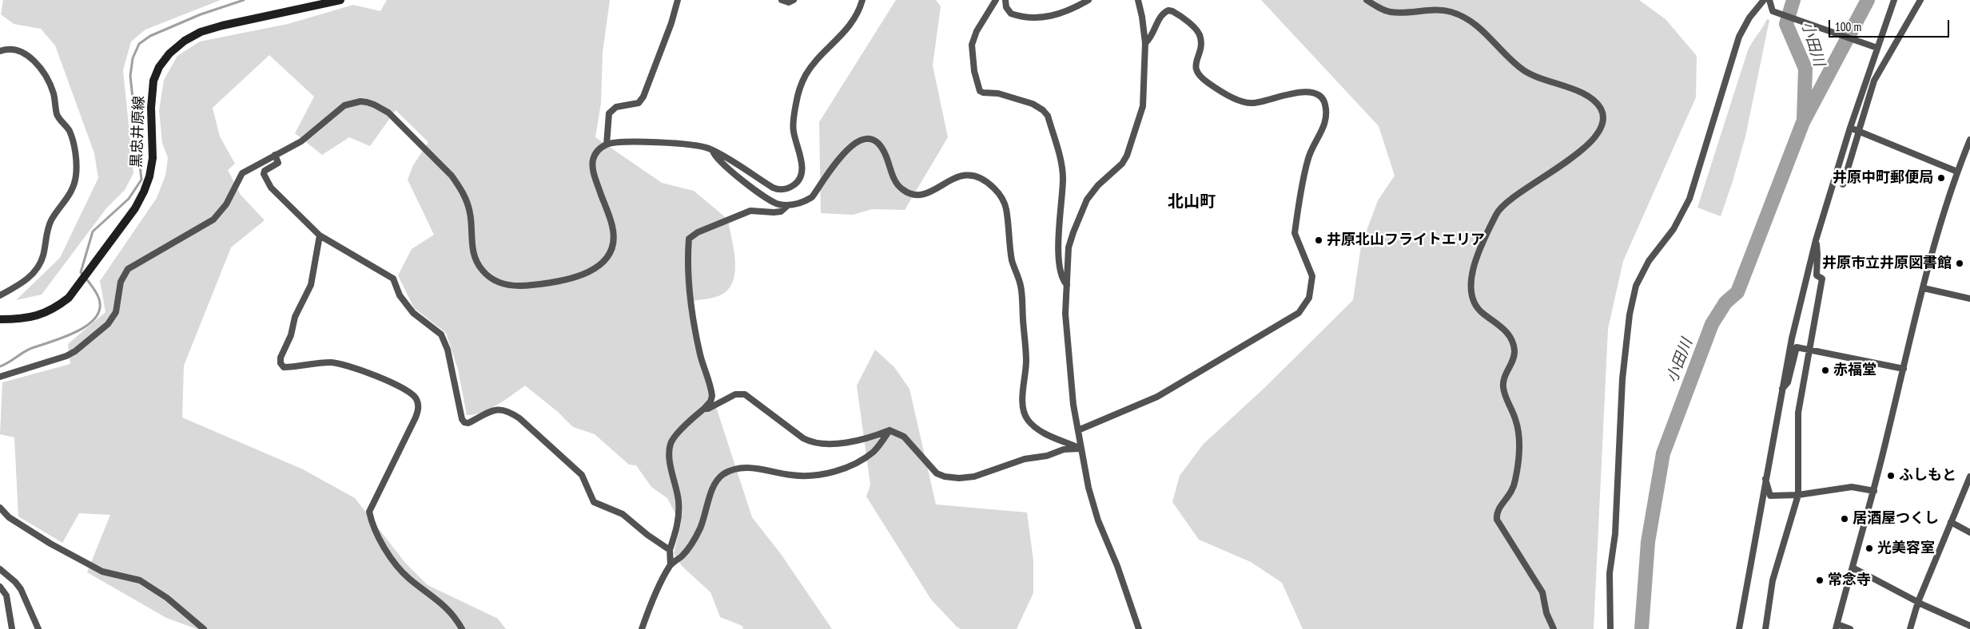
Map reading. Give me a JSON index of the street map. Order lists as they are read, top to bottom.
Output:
{
  "streets": {
    "main road": ["黒忠井原線"]
  },
  "districts": ["北山町"],
  "water": ["小田川"],
  "places": [
    "井原中町郵便局",
    "井原北山フライトエリア",
    "井原市立井原図書館",
    "赤福堂",
    "ふしもと",
    "居酒屋つくし",
    "光美容室",
    "常念寺"
  ],
  "scale_bar": "100 m"
}
